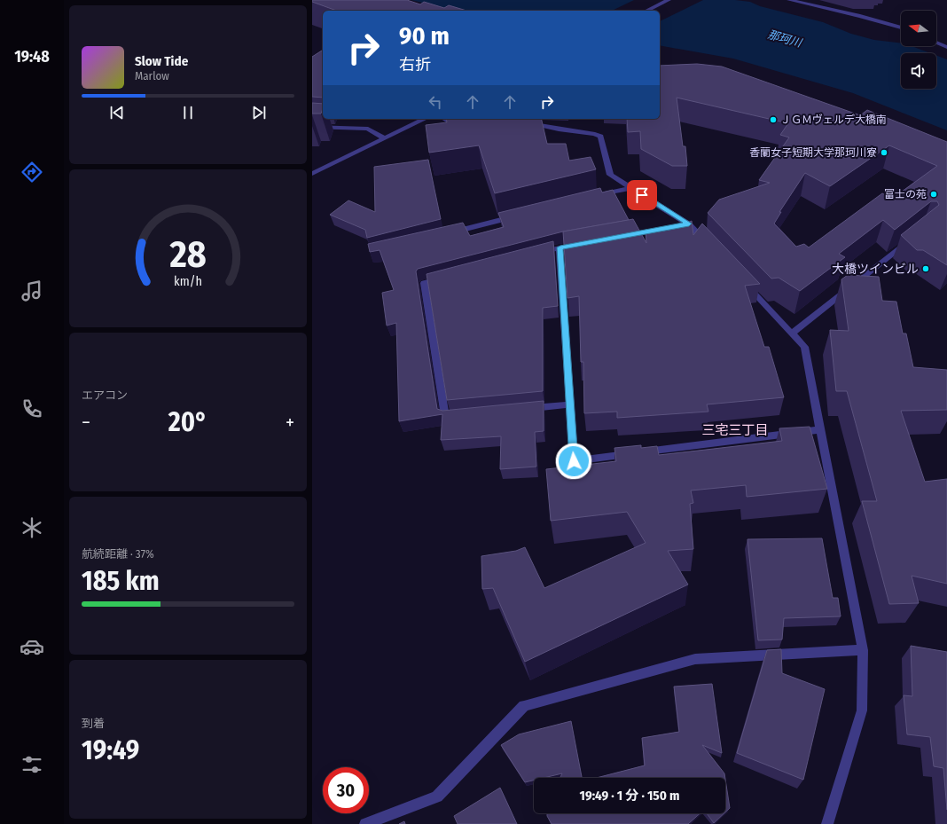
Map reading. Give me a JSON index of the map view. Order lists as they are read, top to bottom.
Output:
{
  "districts": ["三宅三丁目"],
  "water": ["那珂川"],
  "places": [
    "ＪＧＭヴェルデ大橋南",
    "香蘭女子短期大学那珂川寮",
    "富士の苑",
    "大橋ツインビル"
  ],
  "north": "left",
  "page": {
    "tabs": "19:48",
    "turn": ["90 m", "右折"],
    "song": ["Slow Tide", "Marlow"],
    "tile": [
      "エアコン",
      ["航続距離 · 37%", "185 km"],
      ["到着", "19:49"]
    ],
    "heat": ["−", "20°", "+"],
    "limit": "30",
    "trip": "19:49 · 1 分 · 150 m",
    "gauge": ["28", "km/h"]
  }
}
